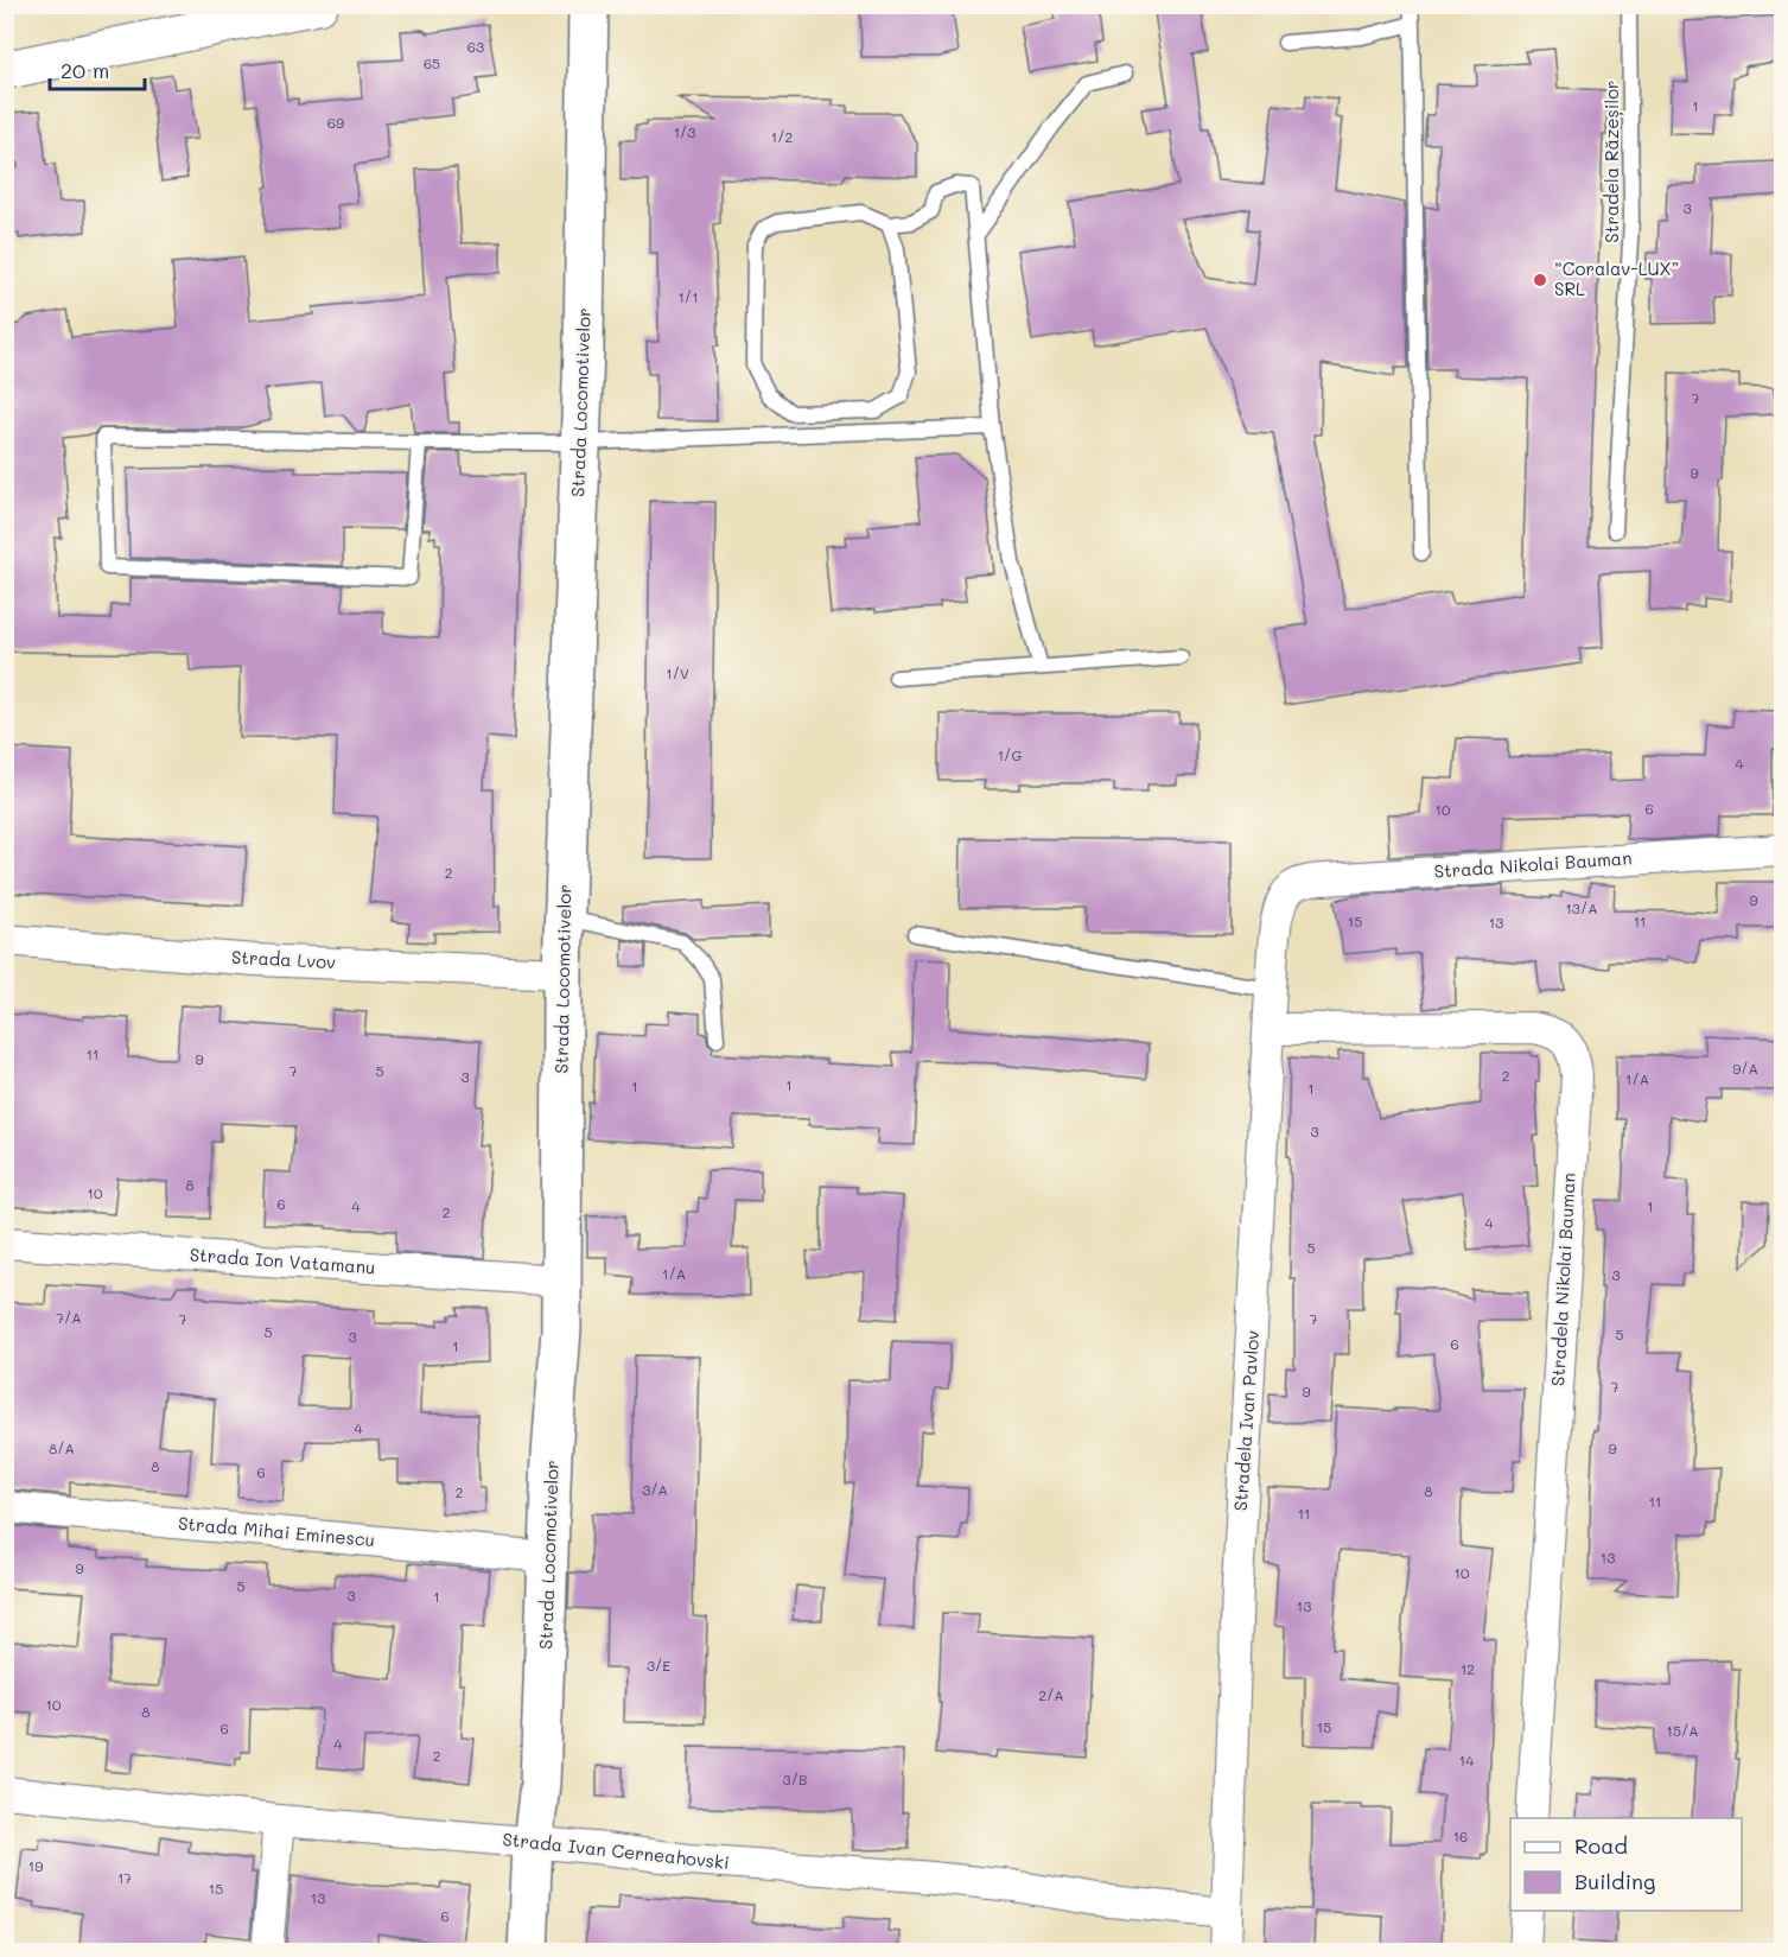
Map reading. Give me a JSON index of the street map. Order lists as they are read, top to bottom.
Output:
{
  "streets": {
    "main road": ["Strada Locomotivelor"],
    "street": [
      "Strada Nikolai Bauman",
      "Strada Lvov",
      "Strada Ion Vatamanu",
      "Stradela Nikolai Bauman",
      "Stradela Ivan Pavlov",
      "Strada Mihai Eminescu",
      "Strada Ivan Cerneahovski"
    ],
    "lane": ["Stradela Răzeșilor"]
  },
  "crossings": [
    ["Strada Locomotivelor", "Strada Lvov"],
    ["Strada Locomotivelor", "Strada Ion Vatamanu"],
    ["Strada Locomotivelor", "Strada Mihai Eminescu"],
    ["Strada Locomotivelor", "Strada Ivan Cerneahovski"],
    ["Strada Nikolai Bauman", "Stradela Ivan Pavlov"],
    ["Stradela Nikolai Bauman", "Stradela Ivan Pavlov"],
    ["Stradela Ivan Pavlov", "Strada Ivan Cerneahovski"]
  ],
  "places": ["“Coralav-LUX” SRL"],
  "house_numbers": [
    "63",
    "65",
    "1",
    "69",
    "1/3",
    "1/2",
    "3",
    "1/1",
    "7",
    "9",
    "1/V",
    "1/G",
    "4",
    "6",
    "10",
    "2",
    "9",
    "13/A",
    "15",
    "11",
    "13",
    "11",
    "9",
    "9/A",
    "7",
    "5",
    "2",
    "3",
    "1/A",
    "1",
    "1",
    "1",
    "3",
    "8",
    "10",
    "6",
    "4",
    "1",
    "2",
    "4",
    "5",
    "1/A",
    "3",
    "7/A",
    "7",
    "7",
    "5",
    "5",
    "3",
    "6",
    "1",
    "7",
    "9",
    "4",
    "8/A",
    "9",
    "8",
    "6",
    "3/A",
    "8",
    "2",
    "11",
    "11",
    "13",
    "9",
    "10",
    "5",
    "3",
    "1",
    "13",
    "3/E",
    "12",
    "2/A",
    "10",
    "8",
    "15",
    "6",
    "15/A",
    "4",
    "2",
    "14",
    "3/B",
    "16",
    "19",
    "17",
    "15",
    "13",
    "6"
  ],
  "legend": ["Road", "Building"],
  "scale_bar": "20 m"
}
